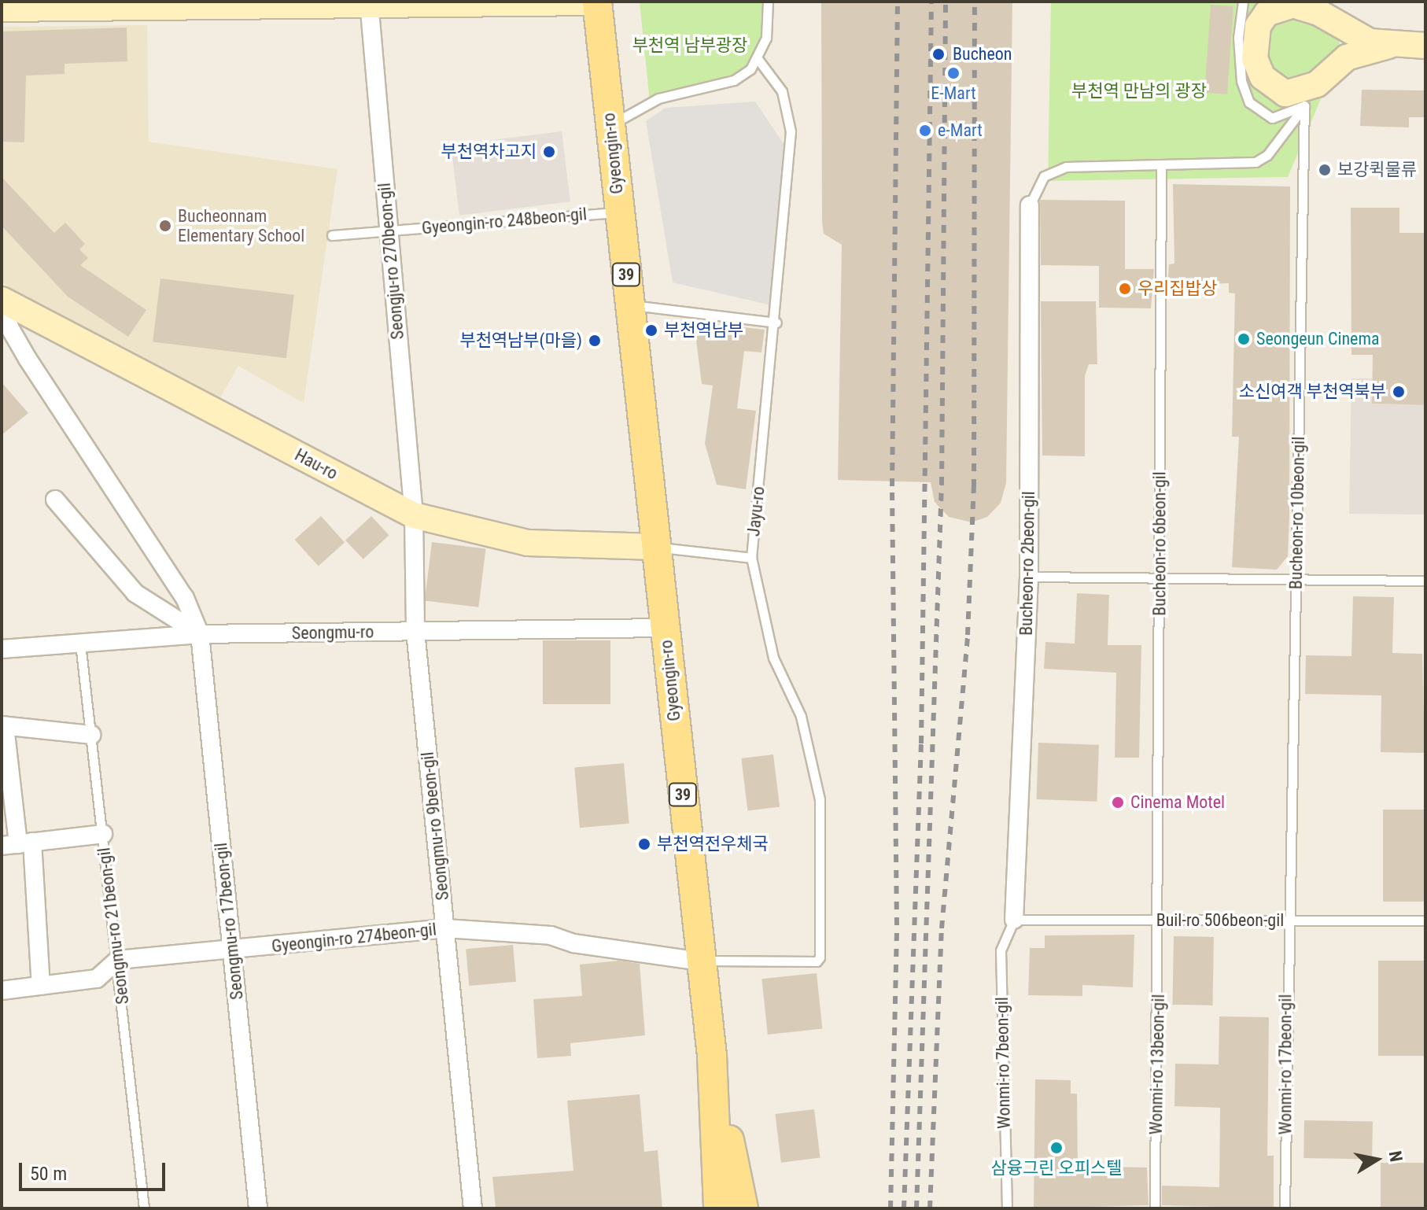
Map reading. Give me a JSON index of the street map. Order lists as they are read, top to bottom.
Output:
{
  "streets": {
    "main road": ["Gyeongin-ro", "39"],
    "street": [
      "Seongju-ro 270beon-gil",
      "Hau-ro",
      "Bucheon-ro 2beon-gil",
      "Seongmu-ro",
      "Seongmu-ro 9beon-gil",
      "Seongmu-ro 17beon-gil",
      "Gyeongin-ro 274beon-gil"
    ],
    "lane": [
      "Gyeongin-ro 248beon-gil",
      "Jayu-ro",
      "Bucheon-ro 10beon-gil",
      "Bucheon-ro 6beon-gil",
      "Buil-ro 506beon-gil",
      "Seongmu-ro 21beon-gil",
      "Wonmi-ro 7beon-gil",
      "Wonmi-ro 13beon-gil",
      "Wonmi-ro 17beon-gil"
    ]
  },
  "crossings": [
    ["Gyeongin-ro", "Gyeongin-ro 248beon-gil"],
    ["Gyeongin-ro", "Hau-ro"],
    ["Gyeongin-ro", "Jayu-ro"],
    ["Gyeongin-ro", "Seongmu-ro"],
    ["Gyeongin-ro", "Gyeongin-ro 274beon-gil"],
    ["Gyeongin-ro 248beon-gil", "Seongju-ro 270beon-gil"],
    ["Seongju-ro 270beon-gil", "Hau-ro"],
    ["Seongju-ro 270beon-gil", "Seongmu-ro"],
    ["Seongju-ro 270beon-gil", "Seongmu-ro 9beon-gil"],
    ["Hau-ro", "Seongmu-ro 17beon-gil"],
    ["Jayu-ro", "Gyeongin-ro 274beon-gil"],
    ["Bucheon-ro 10beon-gil", "Buil-ro 506beon-gil"],
    ["Bucheon-ro 10beon-gil", "Wonmi-ro 17beon-gil"],
    ["Bucheon-ro 6beon-gil", "Buil-ro 506beon-gil"],
    ["Bucheon-ro 6beon-gil", "Wonmi-ro 13beon-gil"],
    ["Bucheon-ro 2beon-gil", "Buil-ro 506beon-gil"],
    ["Bucheon-ro 2beon-gil", "Wonmi-ro 7beon-gil"],
    ["Seongmu-ro", "Seongmu-ro 9beon-gil"],
    ["Seongmu-ro", "Seongmu-ro 17beon-gil"],
    ["Seongmu-ro", "Seongmu-ro 21beon-gil"],
    ["Seongmu-ro 9beon-gil", "Gyeongin-ro 274beon-gil"],
    ["Buil-ro 506beon-gil", "Wonmi-ro 7beon-gil"],
    ["Buil-ro 506beon-gil", "Wonmi-ro 13beon-gil"],
    ["Buil-ro 506beon-gil", "Wonmi-ro 17beon-gil"],
    ["Seongmu-ro 17beon-gil", "Gyeongin-ro 274beon-gil"],
    ["Seongmu-ro 21beon-gil", "Gyeongin-ro 274beon-gil"]
  ],
  "parks": ["부천역 남부광장", "부천역 만남의 광장"],
  "places": [
    "Bucheon",
    "E-Mart",
    "e-Mart",
    "부천역차고지",
    "보강퀵물류",
    "Bucheonnam Elementary School",
    "우리집밥상",
    "부천역남부",
    "Seongeun Cinema",
    "부천역남부(마을)",
    "소신여객 부천역북부",
    "Cinema Motel",
    "부천역전우체국",
    "삼융그린 오피스텔"
  ],
  "scale_bar": "50 m",
  "north": "right"
}
